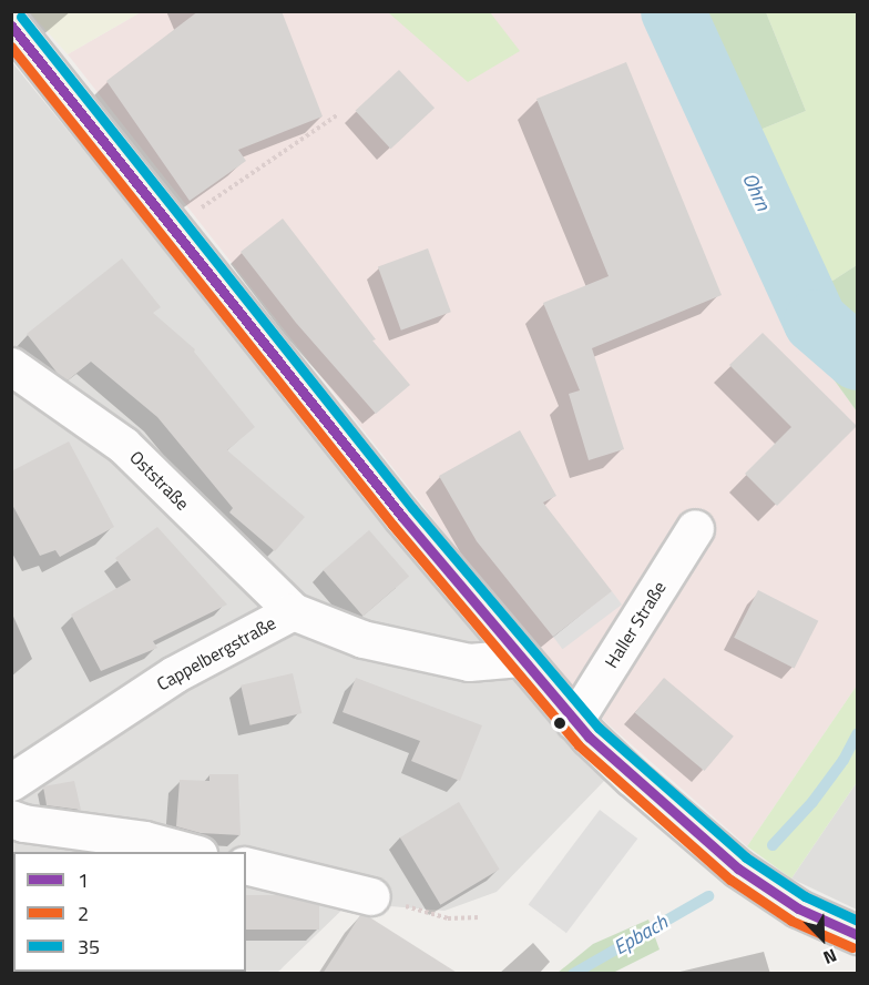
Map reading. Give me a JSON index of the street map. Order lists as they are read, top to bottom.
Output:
{
  "streets": {
    "street": ["Oststraße", "Haller Straße", "Cappelbergstraße"]
  },
  "crossings": [
    ["Oststraße", "Cappelbergstraße"]
  ],
  "water": ["Ohrn", "Epbach"],
  "lines": ["transit line 35", "transit line 1", "transit line 2"],
  "legend": ["1", "2", "35"],
  "north": "bottom right"
}
